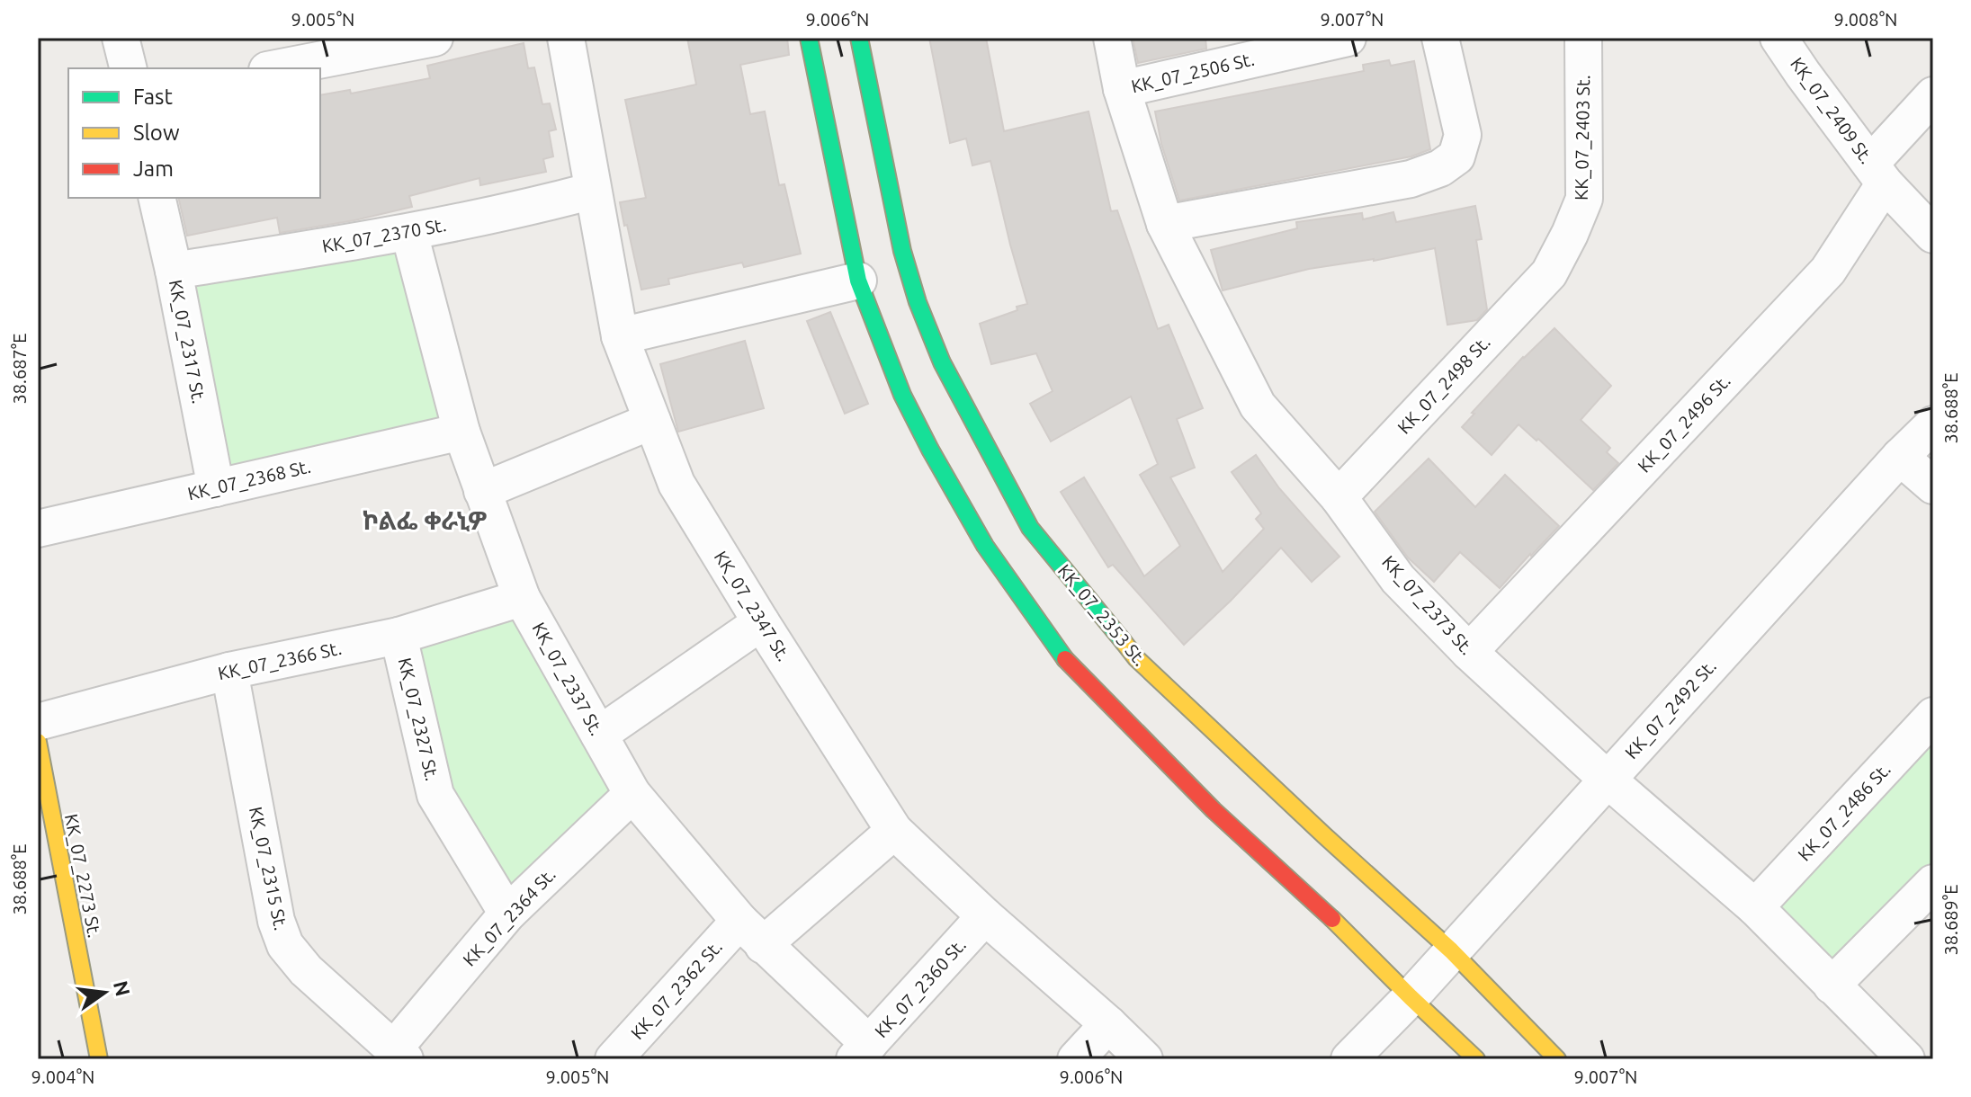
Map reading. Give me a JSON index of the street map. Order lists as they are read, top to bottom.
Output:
{
  "streets": {
    "street": [
      "KK_07_2506 St.",
      "KK_07_2409 St.",
      "KK_07_2403 St.",
      "KK_07_2370 St.",
      "KK_07_2317 St.",
      "KK_07_2498 St.",
      "KK_07_2496 St.",
      "KK_07_2368 St.",
      "KK_07_2373 St.",
      "KK_07_2347 St.",
      "KK_07_2353 St.",
      "KK_07_2366 St.",
      "KK_07_2337 St.",
      "KK_07_2492 St.",
      "KK_07_2327 St.",
      "KK_07_2486 St.",
      "KK_07_2315 St.",
      "KK_07_2273 St.",
      "KK_07_2364 St.",
      "KK_07_2360 St.",
      "KK_07_2362 St."
    ]
  },
  "crossings": [
    ["KK_07_2506 St.", "KK_07_2373 St."],
    ["KK_07_2409 St.", "KK_07_2496 St."],
    ["KK_07_2403 St.", "KK_07_2498 St."],
    ["KK_07_2370 St.", "KK_07_2317 St."],
    ["KK_07_2370 St.", "KK_07_2347 St."],
    ["KK_07_2370 St.", "KK_07_2337 St."],
    ["KK_07_2317 St.", "KK_07_2368 St."],
    ["KK_07_2498 St.", "KK_07_2373 St."],
    ["KK_07_2496 St.", "KK_07_2373 St."],
    ["KK_07_2368 St.", "KK_07_2337 St."],
    ["KK_07_2373 St.", "KK_07_2492 St."],
    ["KK_07_2373 St.", "KK_07_2486 St."],
    ["KK_07_2347 St.", "KK_07_2360 St."],
    ["KK_07_2347 St.", "KK_07_2362 St."],
    ["KK_07_2353 St.", "KK_07_2492 St."],
    ["KK_07_2366 St.", "KK_07_2337 St."],
    ["KK_07_2366 St.", "KK_07_2327 St."],
    ["KK_07_2366 St.", "KK_07_2315 St."],
    ["KK_07_2337 St.", "KK_07_2364 St."],
    ["KK_07_2337 St.", "KK_07_2360 St."],
    ["KK_07_2337 St.", "KK_07_2362 St."],
    ["KK_07_2327 St.", "KK_07_2364 St."],
    ["KK_07_2315 St.", "KK_07_2364 St."]
  ],
  "districts": ["ኮልፌ ቀራኒዎ"],
  "legend": ["Fast", "Slow", "Jam"],
  "north": "right",
  "coordinates": [
    "9.005°N",
    "9.006°N",
    "9.007°N",
    "9.008°N",
    "38.687°E",
    "38.688°E",
    "38.689°E",
    "9.004°N"
  ]
}
